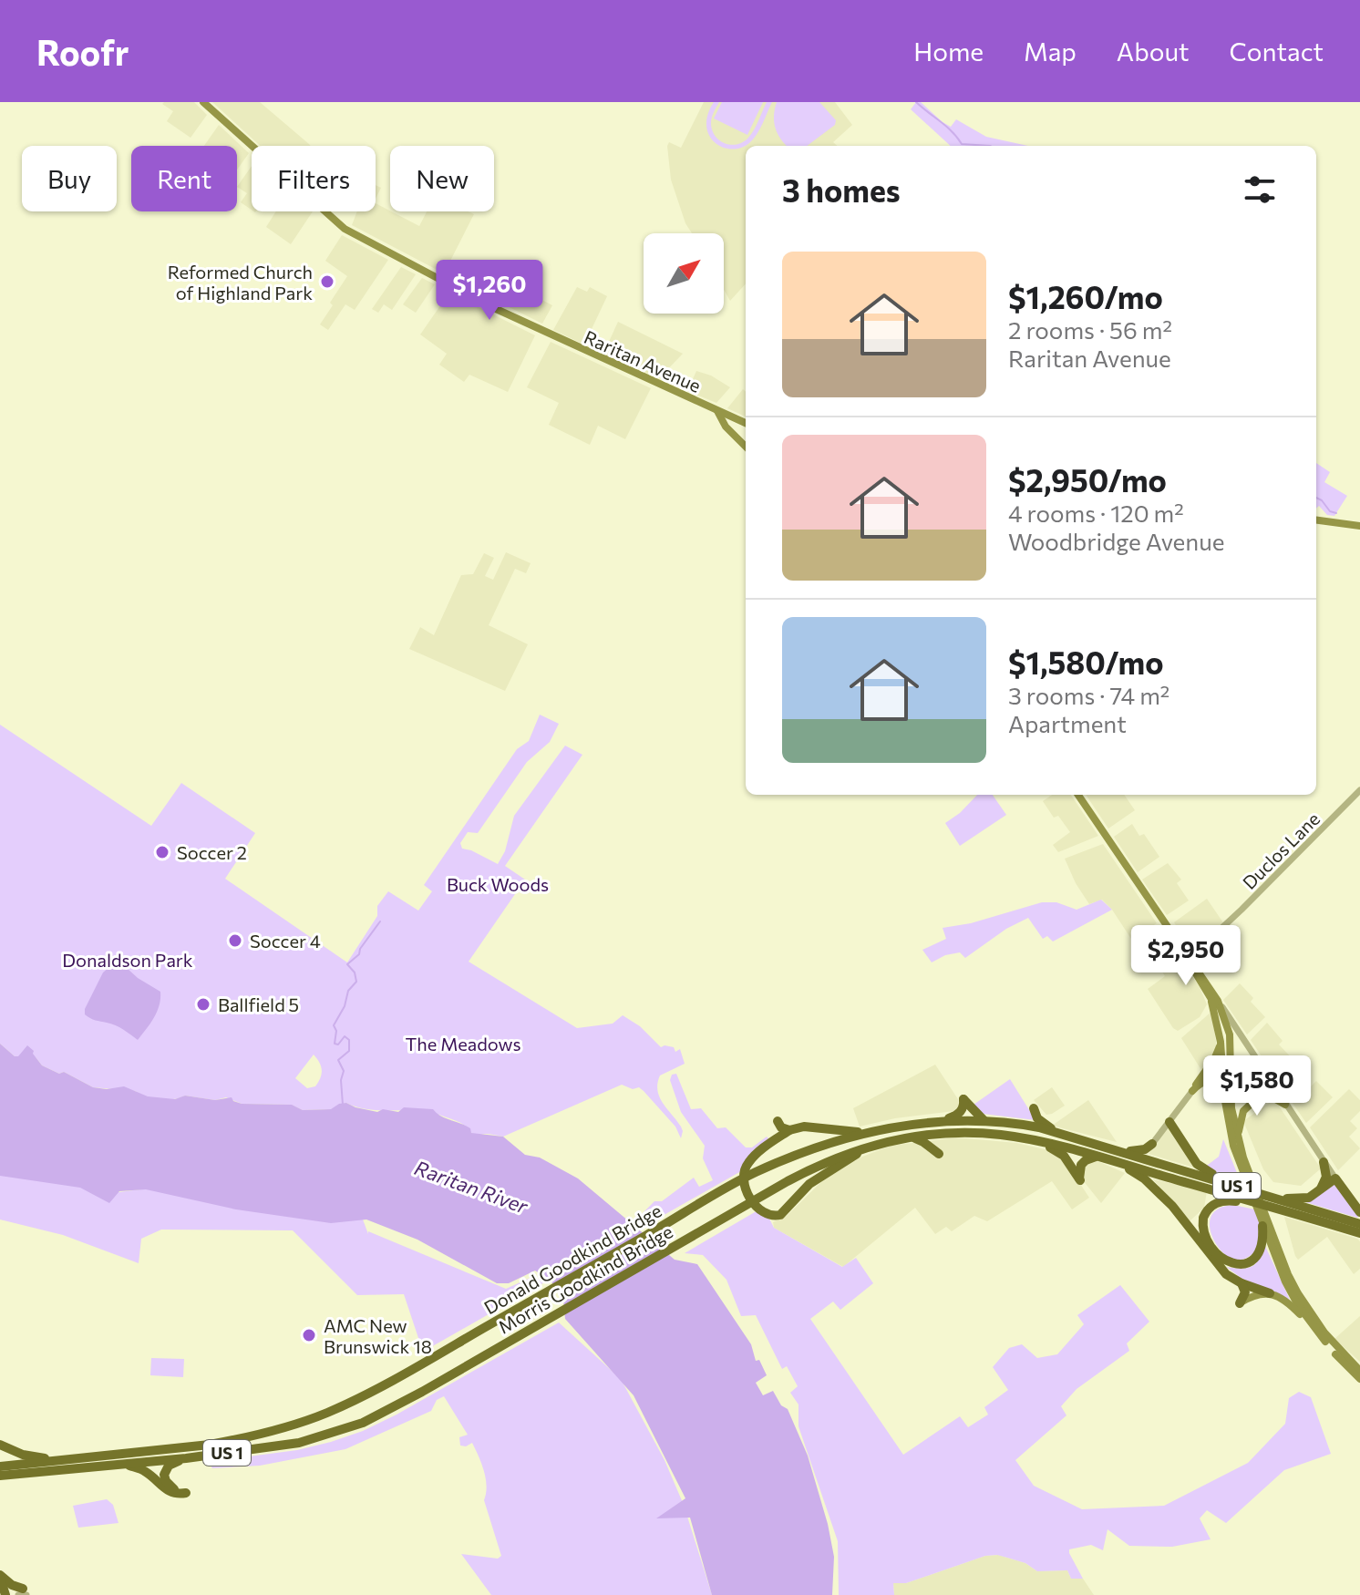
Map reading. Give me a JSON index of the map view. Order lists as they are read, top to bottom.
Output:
{
  "streets": {
    "highway": ["US 1", "Donald Goodkind Bridge", "Morris Goodkind Bridge"],
    "main road": ["Raritan Avenue"],
    "street": ["Duclos Lane"]
  },
  "crossings": [
    ["US 1", "Donald Goodkind Bridge"],
    ["US 1", "Morris Goodkind Bridge"]
  ],
  "water": ["Raritan River"],
  "parks": ["Buck Woods", "Donaldson Park", "The Meadows"],
  "places": [
    "Reformed Church of Highland Park",
    "Soccer 2",
    "Soccer 4",
    "Ballfield 5",
    "AMC New Brunswick 18"
  ],
  "north": "top right",
  "page": {
    "header": "Roofr",
    "nav": [
      "Home",
      "Map",
      "About",
      "Contact"
    ],
    "chip": [
      "Buy",
      "Rent",
      "Filters",
      "New"
    ],
    "heading": "3 homes",
    "list": [
      {
        "name": "$1,260/mo",
        "note": "2 rooms · 56 m² · Raritan Avenue"
      },
      {
        "name": "$2,950/mo",
        "note": "4 rooms · 120 m² · Woodbridge Avenue"
      },
      {
        "name": "$1,580/mo",
        "note": "3 rooms · 74 m² · Apartment"
      }
    ],
    "price": ["$1,260", "$2,950", "$1,580"]
  }
}
